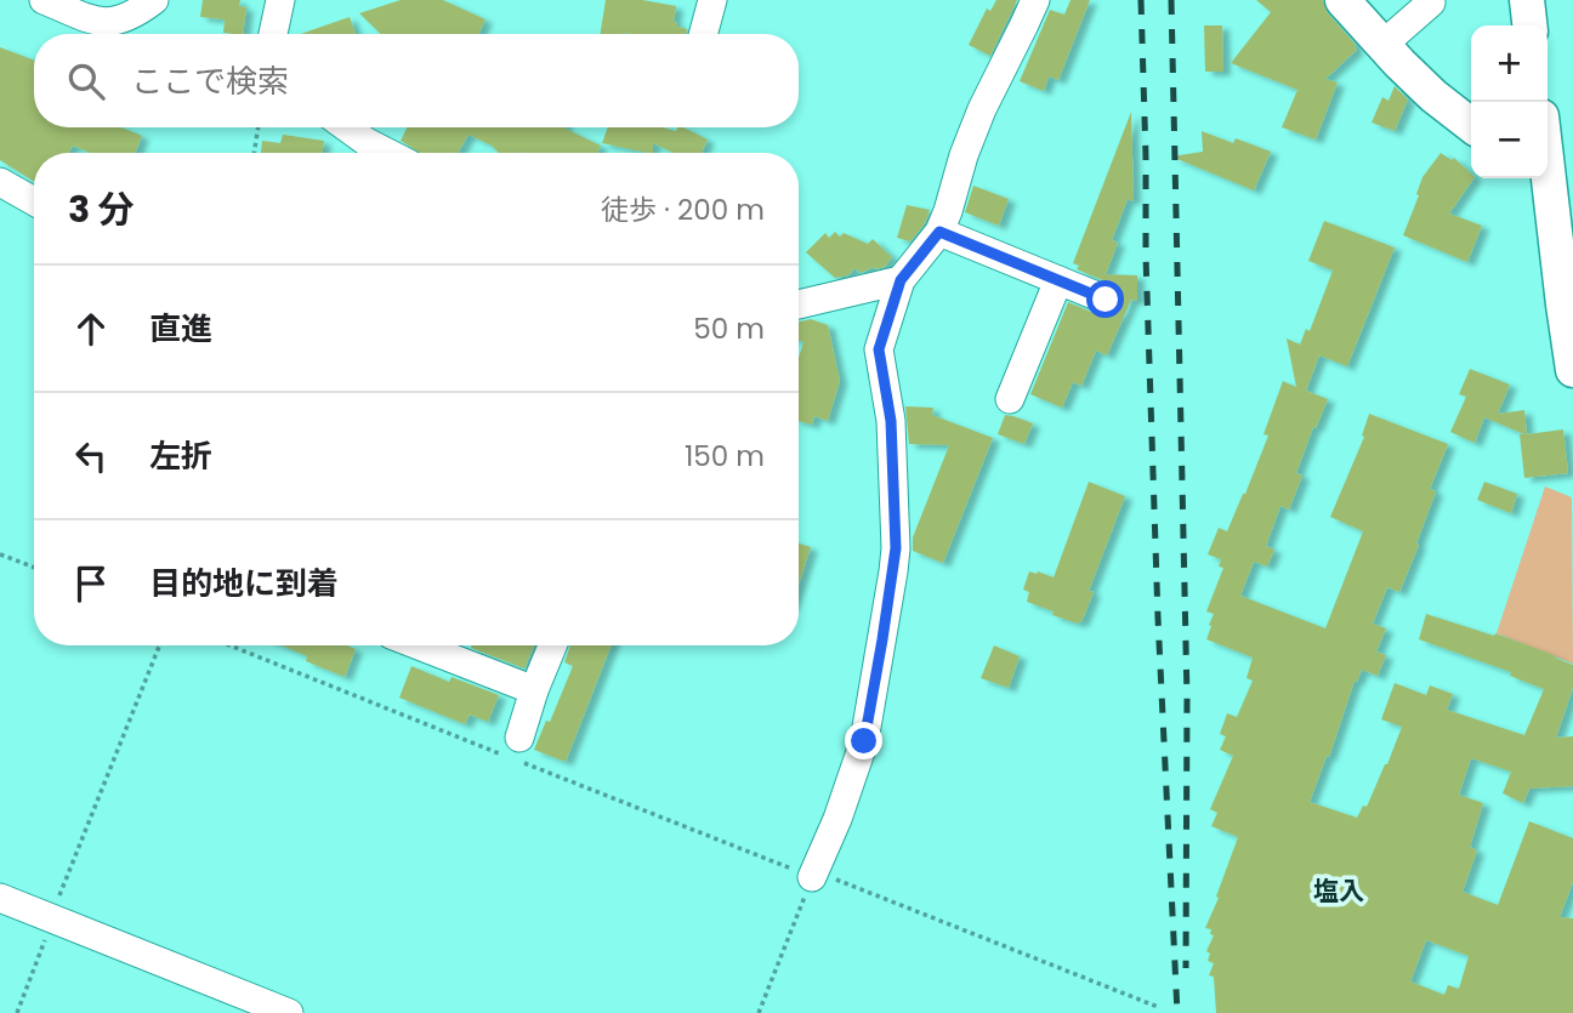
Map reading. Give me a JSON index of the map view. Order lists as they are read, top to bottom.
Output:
{
  "districts": ["塩入"],
  "page": {
    "map_buttons": ["+", "−"],
    "search": "ここで検索",
    "heading": ["3 分", "徒歩 · 200 m"],
    "list": [
      ["直進", "50 m"],
      ["左折", "150 m"],
      "目的地に到着"
    ]
  }
}
